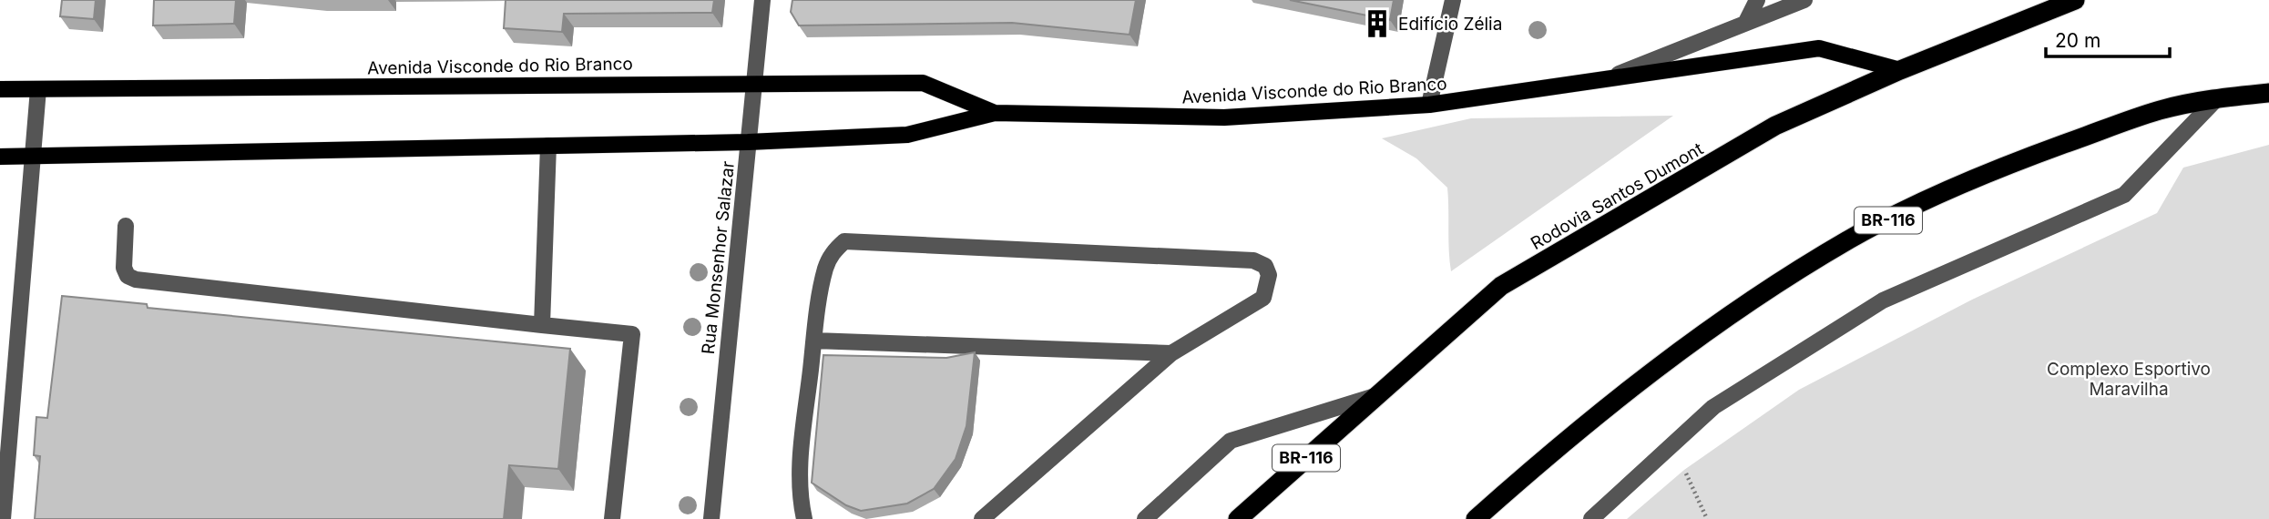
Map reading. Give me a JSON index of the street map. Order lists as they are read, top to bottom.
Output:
{
  "streets": {
    "highway": ["Rodovia Santos Dumont", "BR-116"],
    "main road": ["Avenida Visconde do Rio Branco"],
    "street": ["Rua Monsenhor Salazar"]
  },
  "crossings": [
    ["Avenida Visconde do Rio Branco", "Rodovia Santos Dumont"],
    ["Avenida Visconde do Rio Branco", "Rua Monsenhor Salazar"]
  ],
  "parks": ["Complexo Esportivo Maravilha"],
  "places": {
    "building": ["Edifício Zélia"]
  },
  "scale_bar": "20 m"
}
